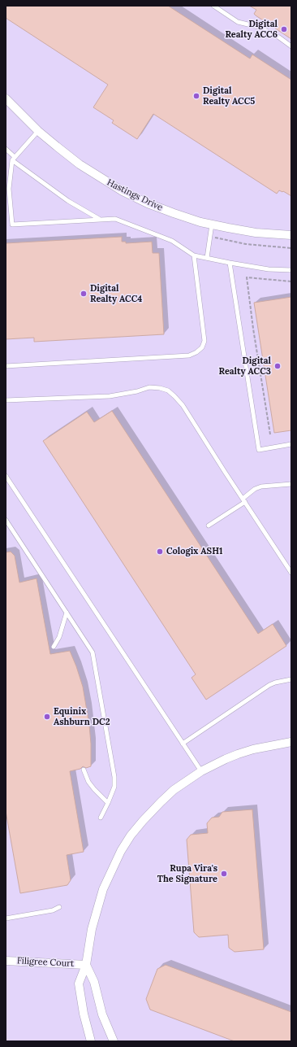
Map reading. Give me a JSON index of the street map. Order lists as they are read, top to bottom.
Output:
{
  "streets": {
    "street": ["Hastings Drive", "Filigree Court"]
  },
  "places": [
    "Digital Realty ACC6",
    "Digital Realty ACC5",
    "Digital Realty ACC4",
    "Digital Realty ACC3",
    "Cologix ASH1",
    "Equinix Ashburn DC2",
    "Rupa Vira's The Signature"
  ]
}
